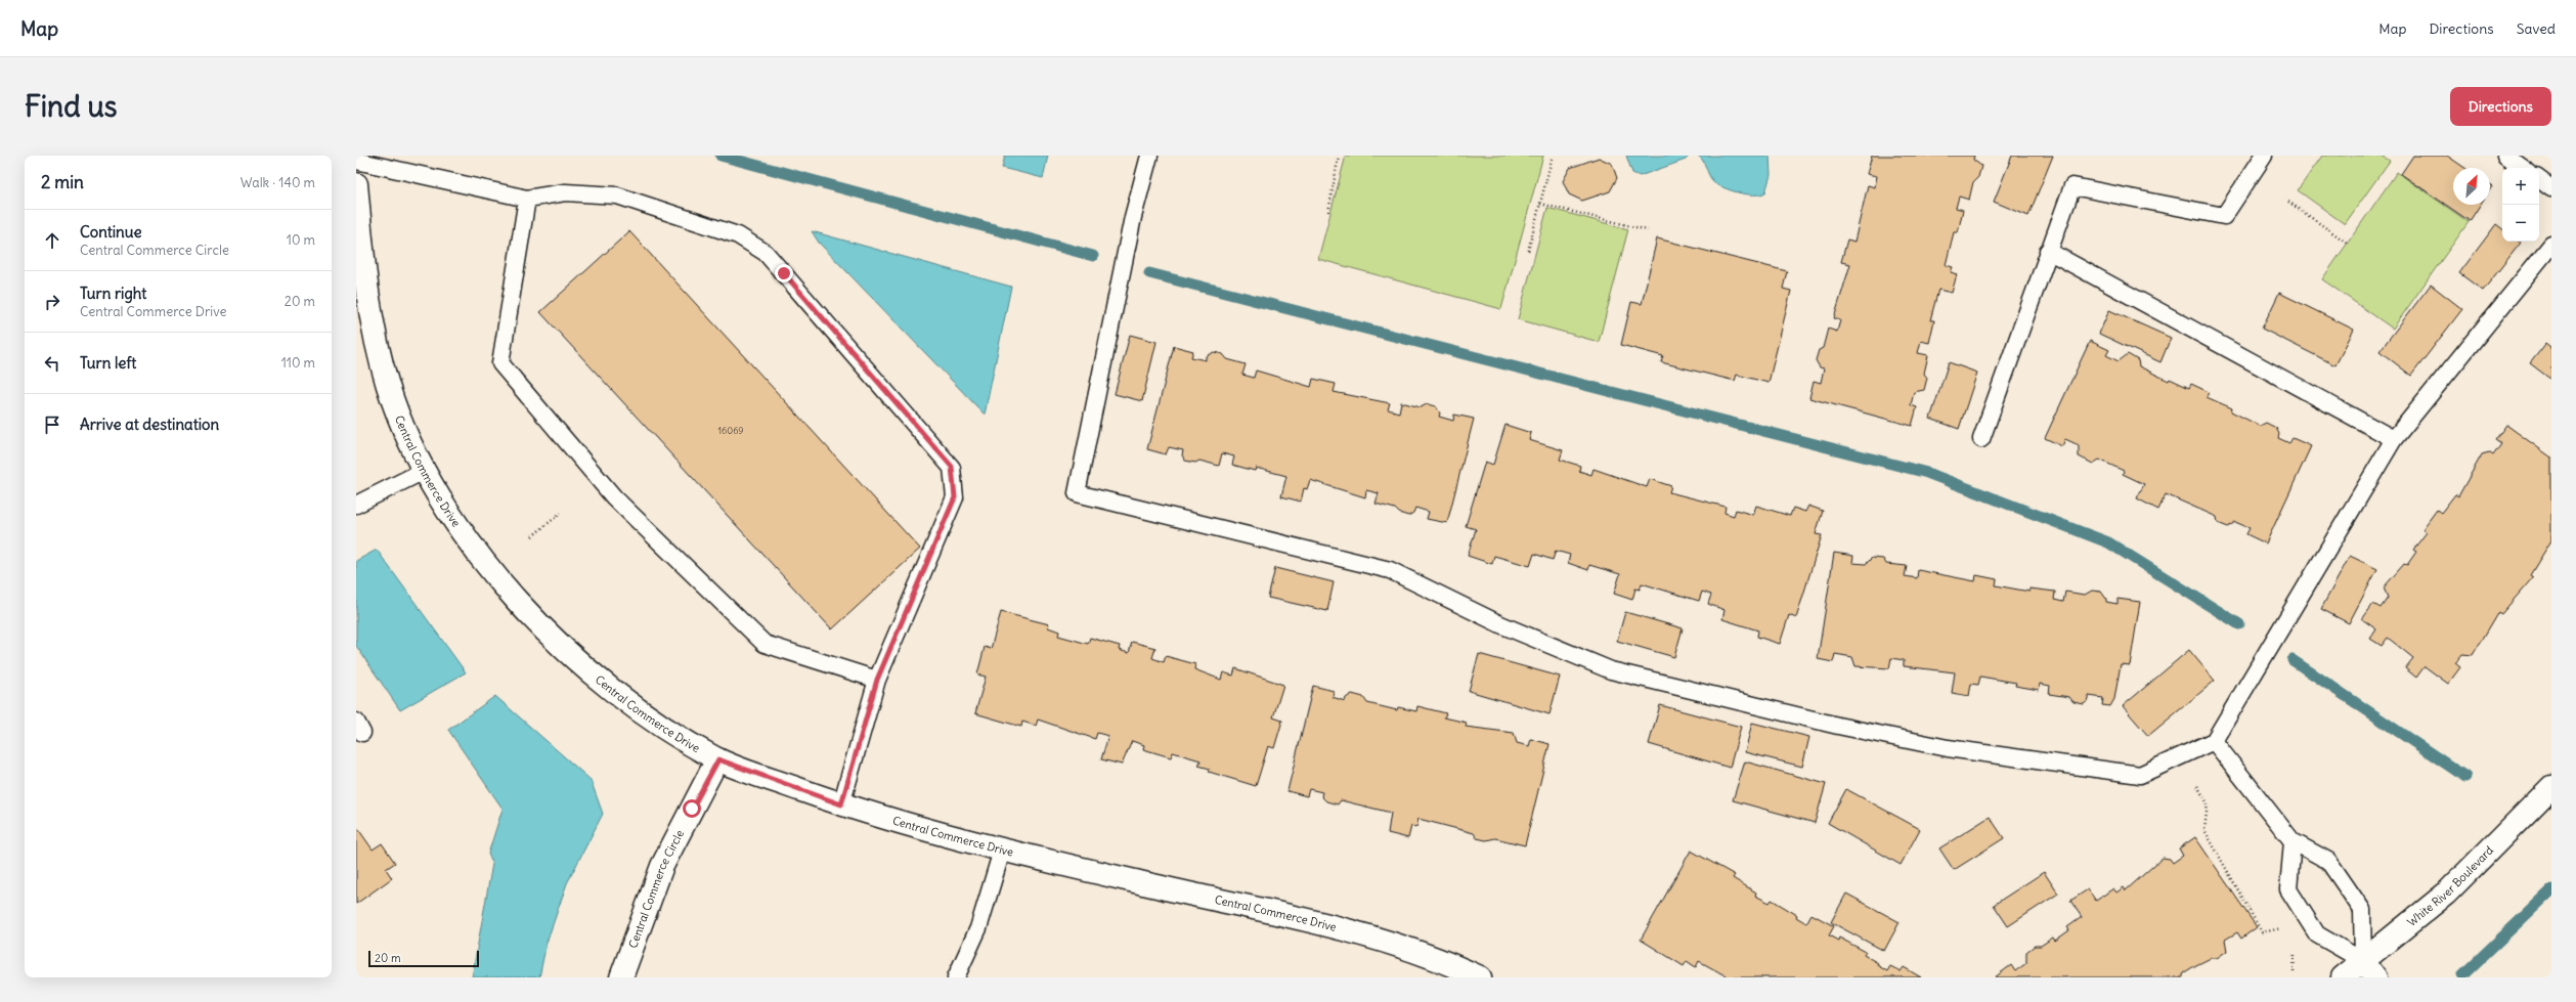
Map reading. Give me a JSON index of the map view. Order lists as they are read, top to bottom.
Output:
{
  "streets": {
    "street": ["Central Commerce Drive", "White River Boulevard", "Central Commerce Circle"]
  },
  "crossings": [
    ["Central Commerce Drive", "Central Commerce Circle"]
  ],
  "house_numbers": ["16069"],
  "scale_bar": "20 m",
  "north": "top right",
  "page": {
    "header": "Map",
    "nav": ["Map", "Directions", "Saved"],
    "buttons": "Directions",
    "title": "Find us",
    "heading": ["2 min", "Walk · 140 m"],
    "map_buttons": ["+", "−"],
    "list": [
      ["Continue", "Central Commerce Circle", "10 m"],
      ["Turn right", "Central Commerce Drive", "20 m"],
      ["Turn left", "110 m"],
      "Arrive at destination"
    ],
    "scale": "20 m"
  }
}
